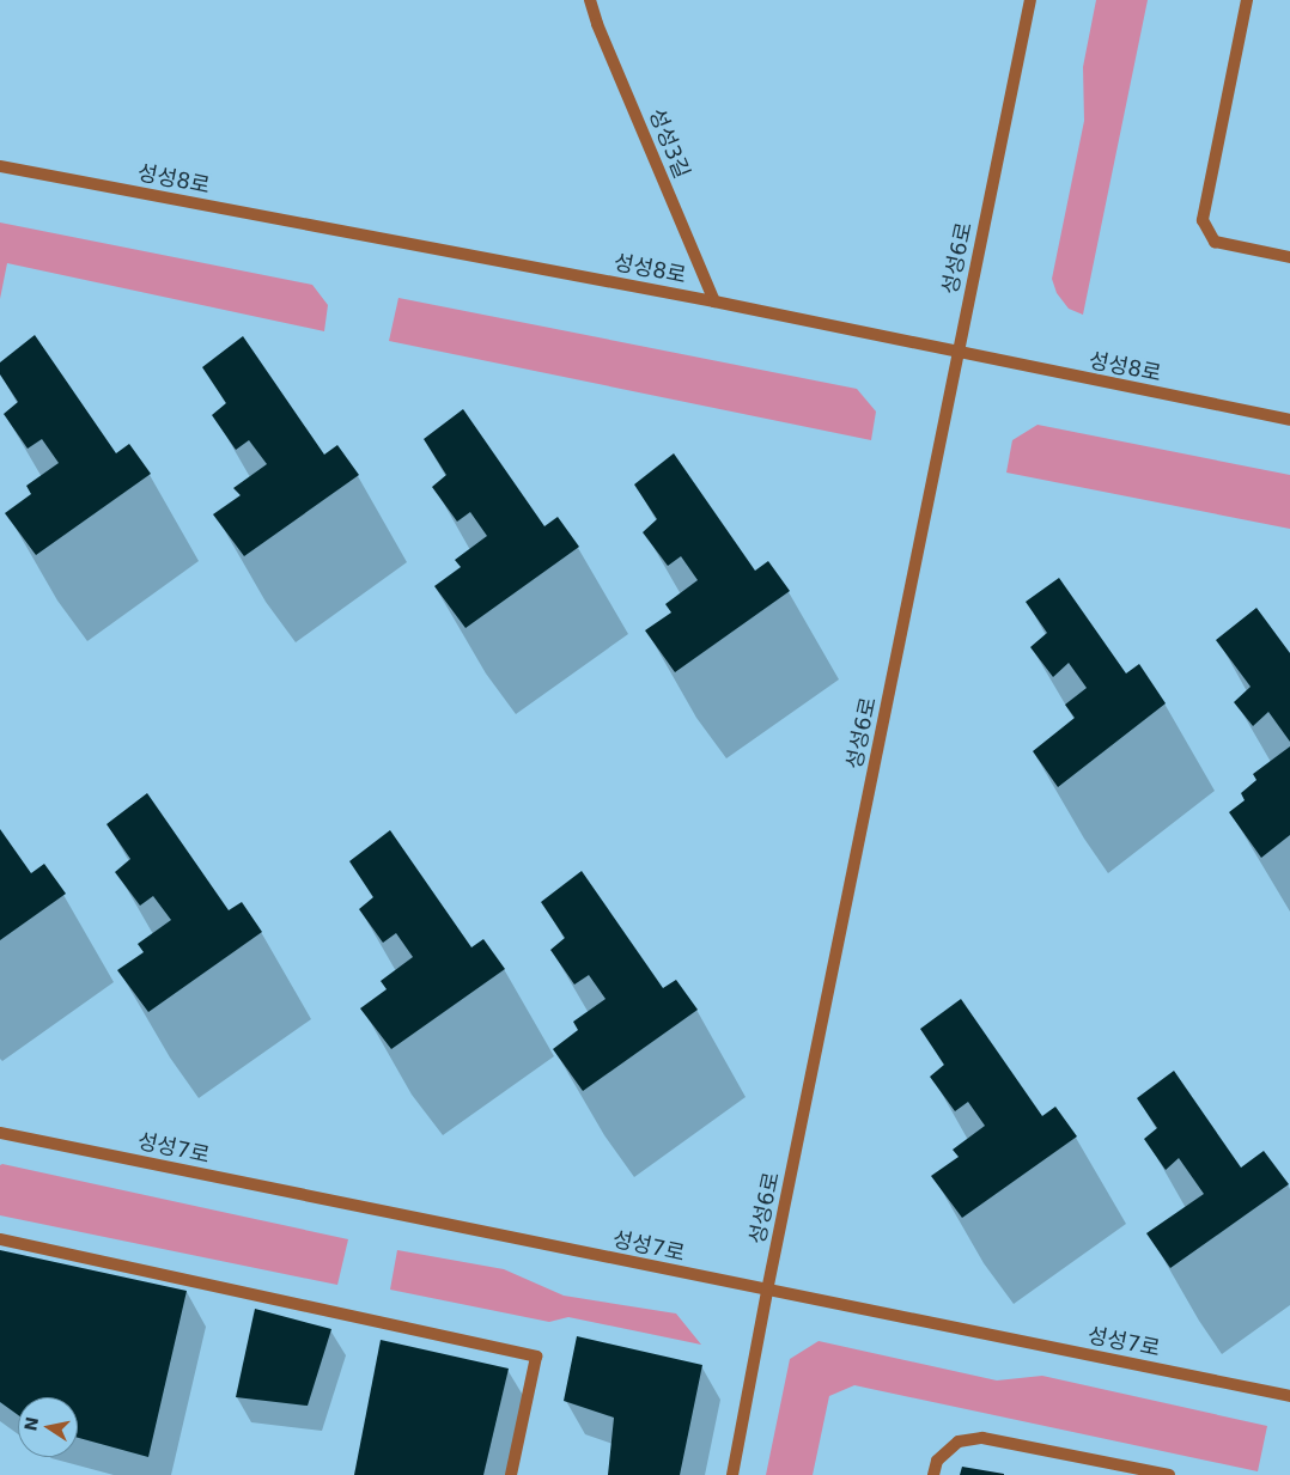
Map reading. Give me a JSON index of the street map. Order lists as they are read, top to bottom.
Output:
{
  "streets": {
    "street": [
      "성성3길",
      "성성8로",
      "성성6로",
      "성성7로"
    ]
  },
  "crossings": [
    ["성성3길", "성성8로"],
    ["성성8로", "성성6로"],
    ["성성6로", "성성7로"]
  ],
  "north": "left"
}
